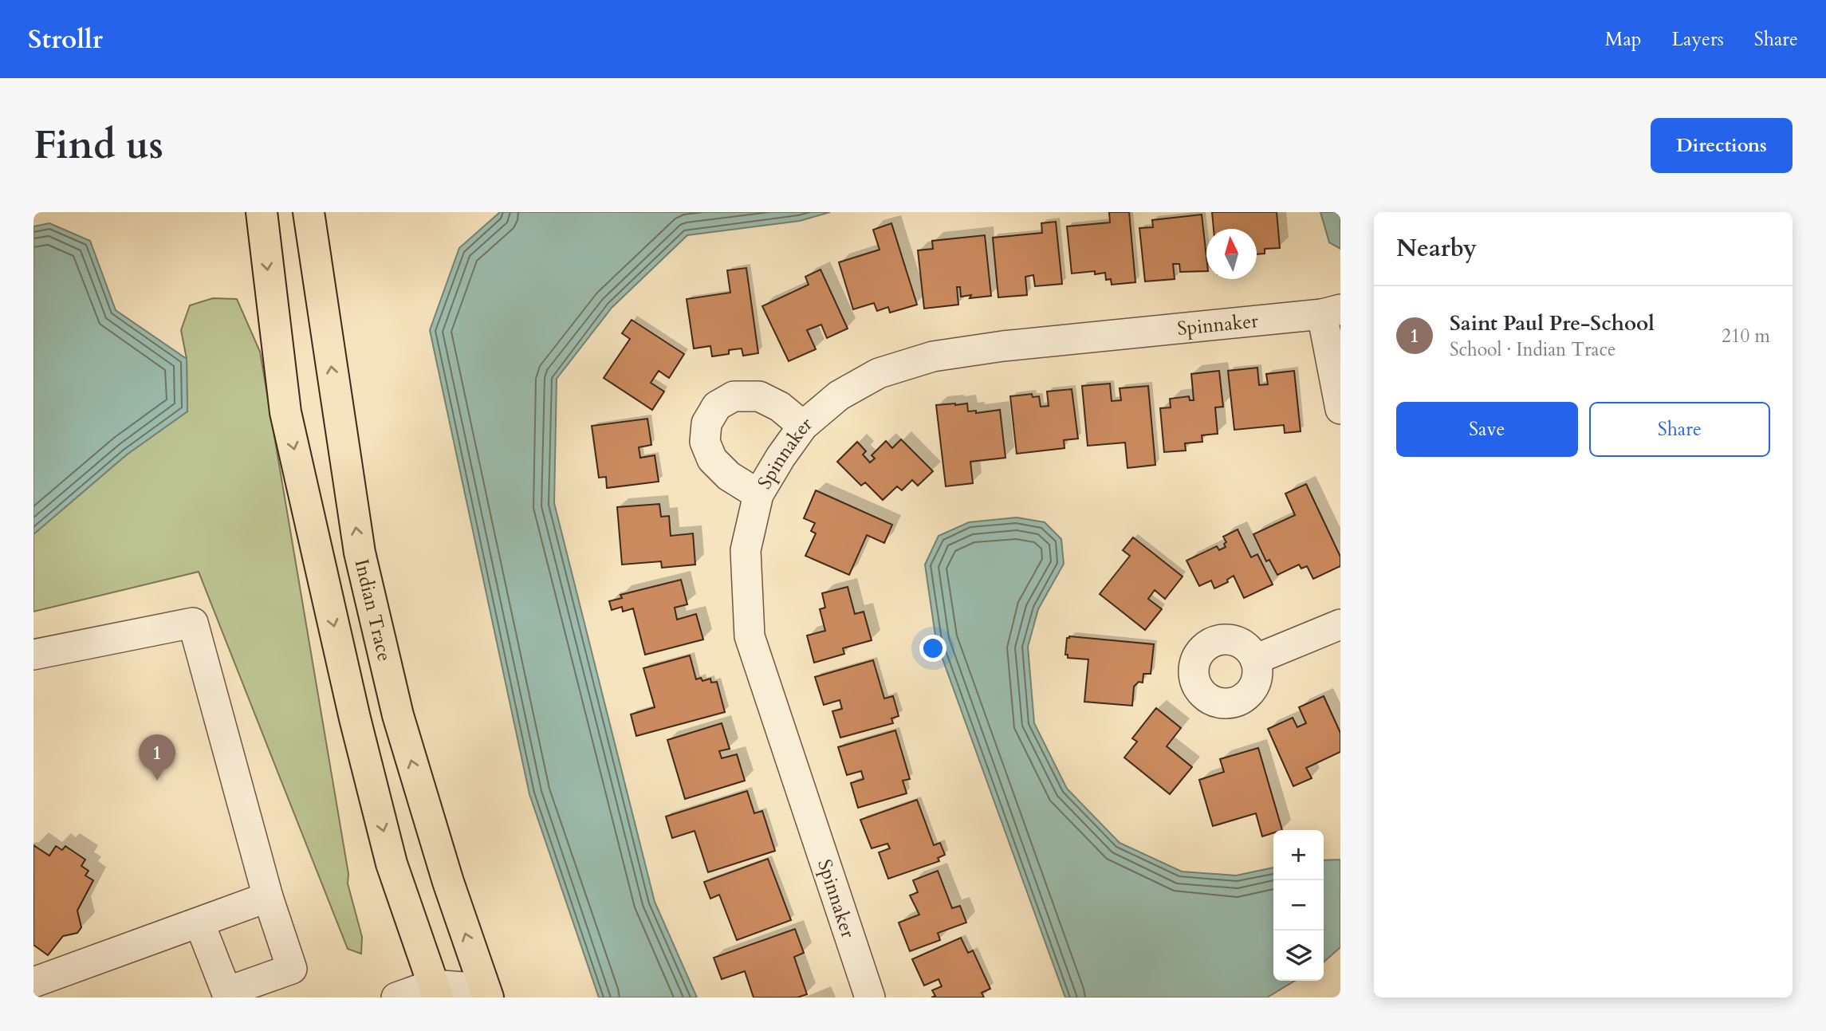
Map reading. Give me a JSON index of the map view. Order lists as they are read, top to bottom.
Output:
{
  "streets": {
    "main road": ["Indian Trace"],
    "street": ["Spinnaker"]
  },
  "north": "top",
  "page": {
    "header": "Strollr",
    "nav": ["Map", "Layers", "Share"],
    "buttons": [
      "Directions",
      ["Save", "Share"]
    ],
    "title": "Find us",
    "heading": "Nearby",
    "list": [
      {
        "mark": "1",
        "name": "Saint Paul Pre-School",
        "note": "School · Indian Trace",
        "value": "210 m"
      }
    ],
    "pins": "1",
    "map_buttons": ["+", "−"]
  }
}
